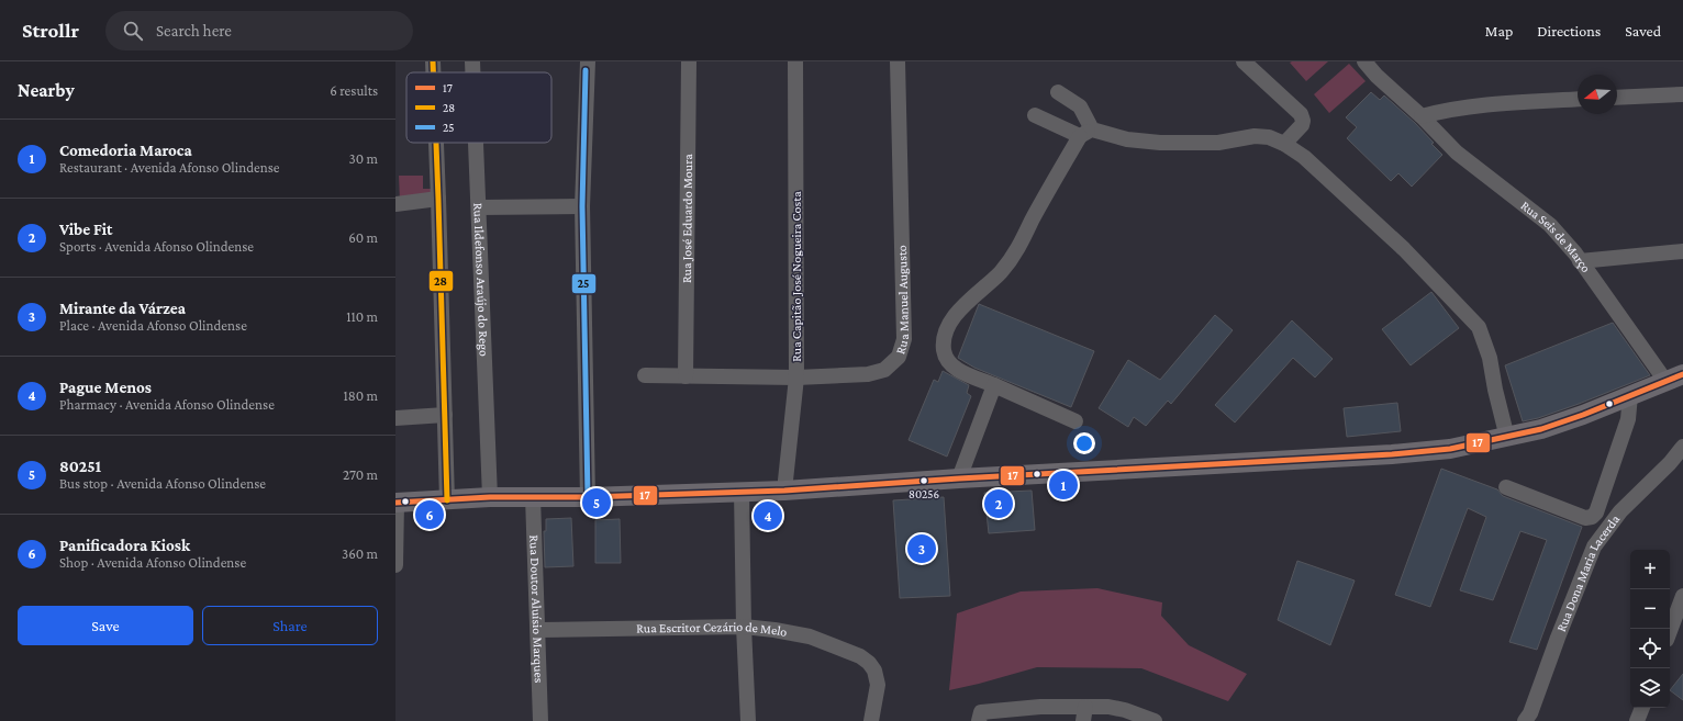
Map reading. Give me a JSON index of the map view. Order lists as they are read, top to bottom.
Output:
{
  "streets": {
    "street": [
      "Rua José Eduardo Moura",
      "Rua Seis de Março",
      "Rua Capitão José Nogueira Costa",
      "Rua Ildefonso Araújo do Rego",
      "Rua Manuel Augusto",
      "Rua Dona Maria Lacerda",
      "Rua Doutor Aluísio Marques",
      "Rua Escritor Cezário de Melo"
    ]
  },
  "crossings": [
    ["Rua José Eduardo Moura", "Rua Manuel Augusto"],
    ["Rua Capitão José Nogueira Costa", "Rua Manuel Augusto"],
    ["Rua Doutor Aluísio Marques", "Rua Escritor Cezário de Melo"]
  ],
  "places": ["80256"],
  "lines": ["transit line 28", "transit line 25", "transit line 17"],
  "legend": ["17", "28", "25"],
  "north": "left",
  "page": {
    "header": "Strollr",
    "search": "Search here",
    "nav": ["Map", "Directions", "Saved"],
    "heading": ["Nearby", "6 results"],
    "list": [
      {
        "mark": "1",
        "name": "Comedoria Maroca",
        "note": "Restaurant · Avenida Afonso Olindense",
        "value": "30 m"
      },
      {
        "mark": "2",
        "name": "Vibe Fit",
        "note": "Sports · Avenida Afonso Olindense",
        "value": "60 m"
      },
      {
        "mark": "3",
        "name": "Mirante da Várzea",
        "note": "Place · Avenida Afonso Olindense",
        "value": "110 m"
      },
      {
        "mark": "4",
        "name": "Pague Menos",
        "note": "Pharmacy · Avenida Afonso Olindense",
        "value": "180 m"
      },
      {
        "mark": "5",
        "name": "80251",
        "note": "Bus stop · Avenida Afonso Olindense",
        "value": "270 m"
      },
      {
        "mark": "6",
        "name": "Panificadora Kiosk",
        "note": "Shop · Avenida Afonso Olindense",
        "value": "360 m"
      }
    ],
    "pins": [
      "1",
      "5",
      "2",
      "6",
      "4",
      "3"
    ],
    "map_buttons": ["+", "−"],
    "buttons": ["Save", "Share"]
  }
}
